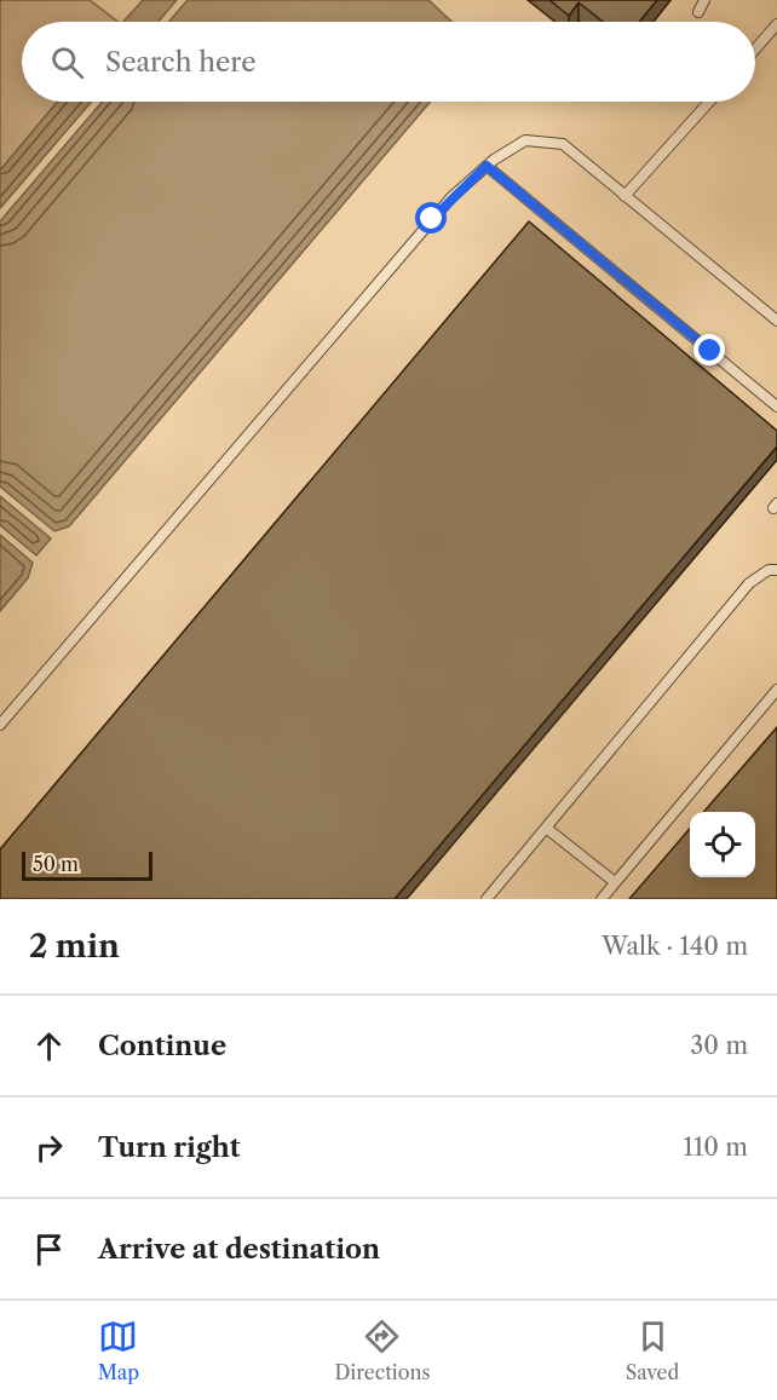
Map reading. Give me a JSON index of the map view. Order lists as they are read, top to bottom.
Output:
{
  "scale_bar": "50 m",
  "page": {
    "search": "Search here",
    "scale": "50 m",
    "heading": ["2 min", "Walk · 140 m"],
    "list": [
      ["Continue", "30 m"],
      ["Turn right", "110 m"],
      "Arrive at destination"
    ],
    "nav": ["Map", "Directions", "Saved"]
  }
}
